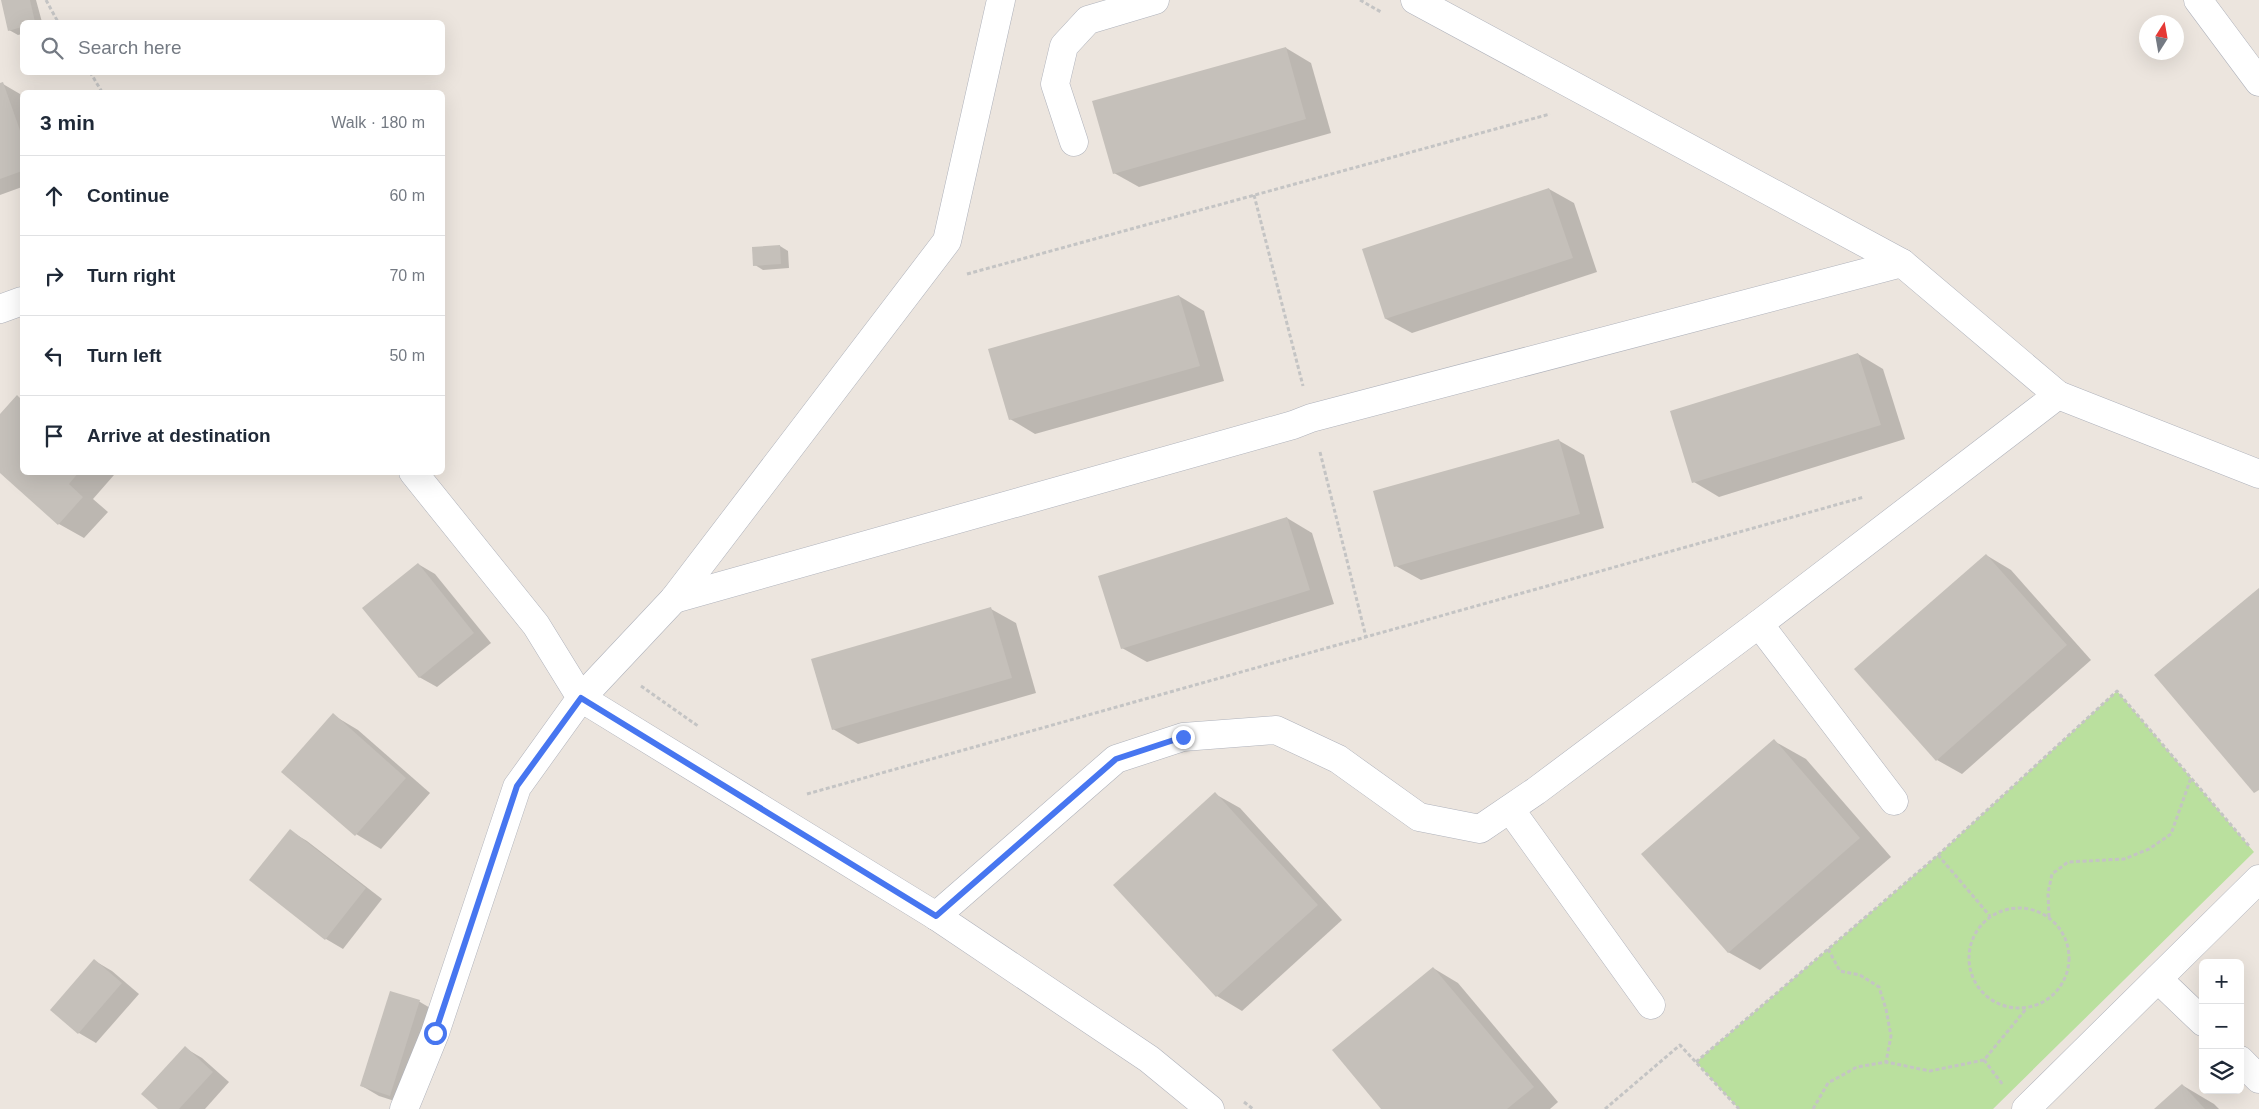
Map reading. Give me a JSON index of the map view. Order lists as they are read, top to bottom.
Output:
{
  "north": "top",
  "page": {
    "search": "Search here",
    "heading": ["3 min", "Walk · 180 m"],
    "list": [
      ["Continue", "60 m"],
      ["Turn right", "70 m"],
      ["Turn left", "50 m"],
      "Arrive at destination"
    ],
    "map_buttons": ["+", "−"]
  }
}
